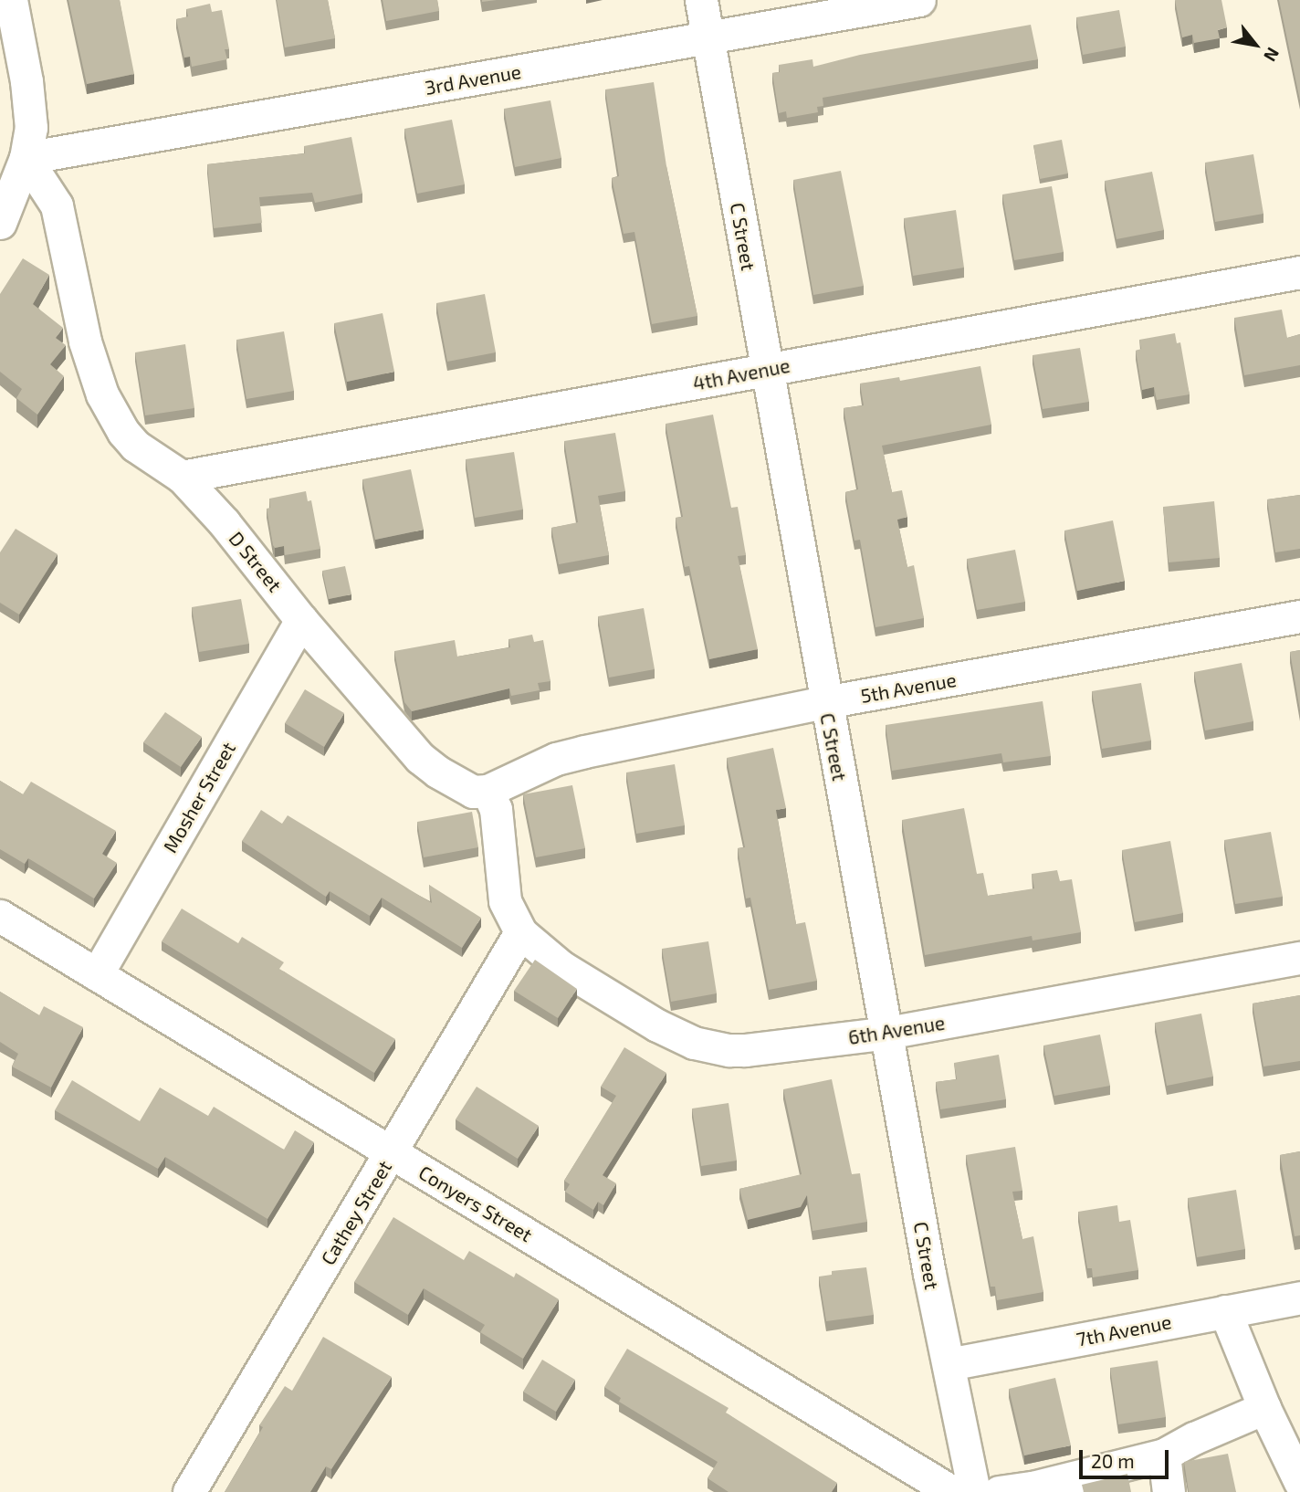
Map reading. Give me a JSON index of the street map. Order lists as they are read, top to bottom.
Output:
{
  "streets": {
    "street": [
      "3rd Avenue",
      "C Street",
      "4th Avenue",
      "D Street",
      "5th Avenue",
      "Mosher Street",
      "6th Avenue",
      "Conyers Street",
      "Cathey Street",
      "7th Avenue"
    ]
  },
  "crossings": [
    ["3rd Avenue", "C Street"],
    ["3rd Avenue", "D Street"],
    ["C Street", "4th Avenue"],
    ["C Street", "5th Avenue"],
    ["C Street", "6th Avenue"],
    ["C Street", "7th Avenue"],
    ["4th Avenue", "D Street"],
    ["D Street", "5th Avenue"],
    ["D Street", "Mosher Street"],
    ["Mosher Street", "Conyers Street"],
    ["6th Avenue", "Cathey Street"],
    ["Conyers Street", "Cathey Street"]
  ],
  "scale_bar": "20 m",
  "north": "bottom right"
}
